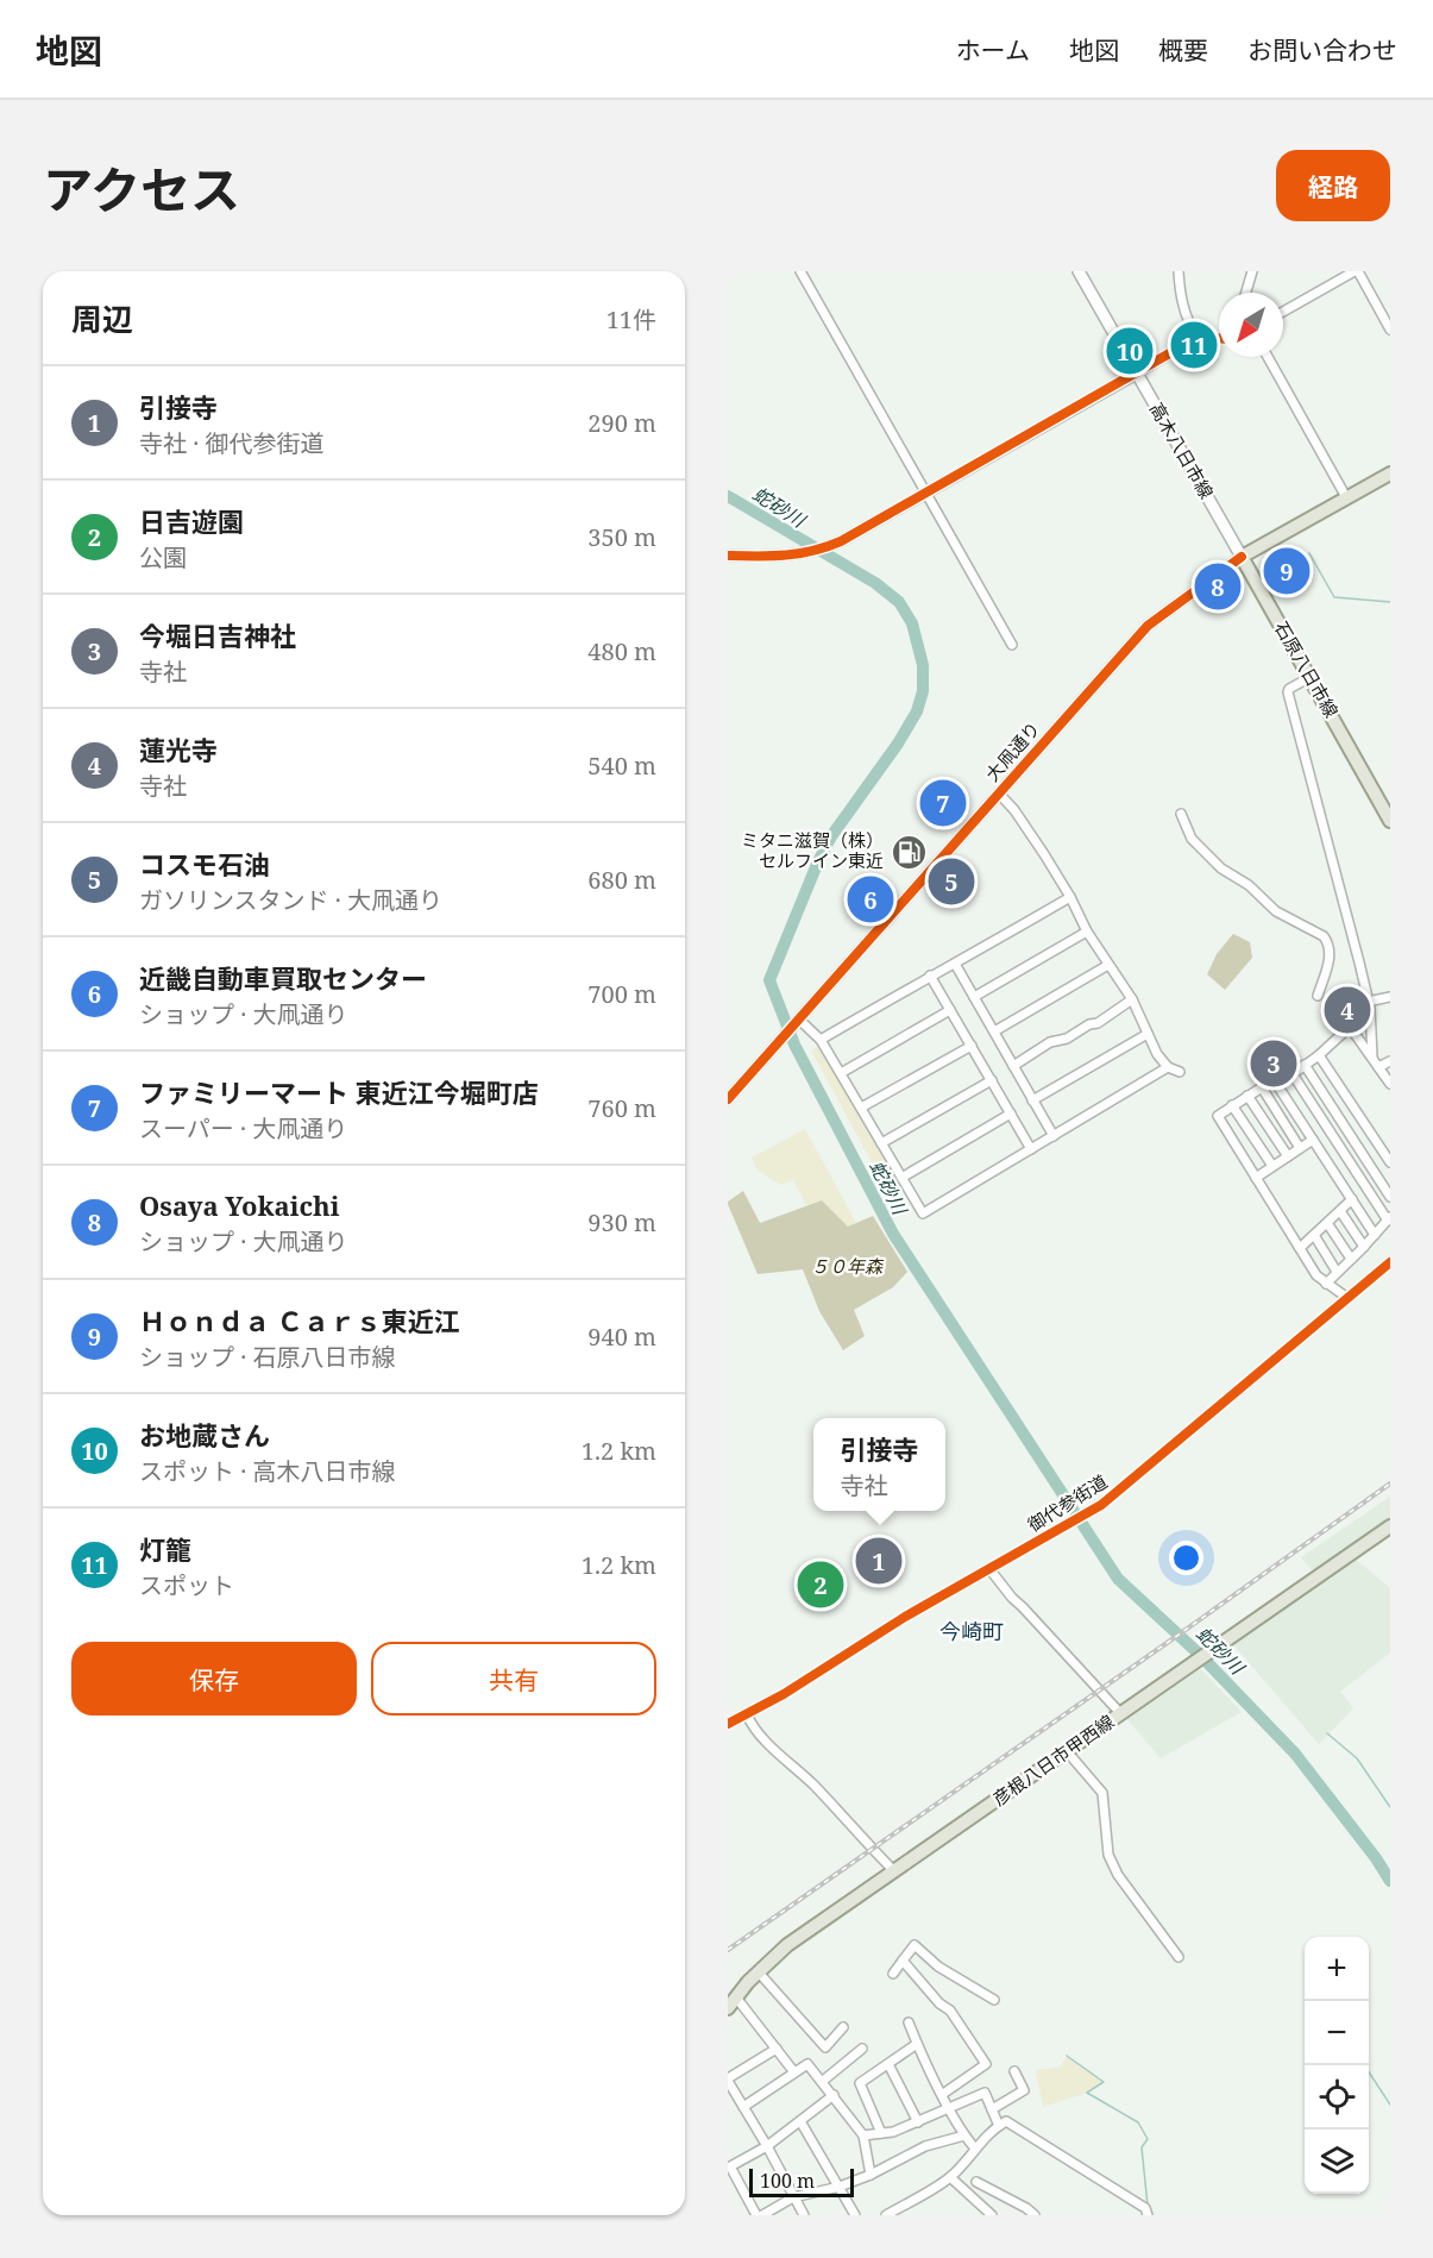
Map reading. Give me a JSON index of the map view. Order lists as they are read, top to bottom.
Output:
{
  "streets": {
    "main road": ["高木八日市線", "石原八日市線", "彦根八日市甲西線"],
    "street": ["大凧通り", "御代参街道"]
  },
  "crossings": [
    ["高木八日市線", "石原八日市線"],
    ["高木八日市線", "大凧通り"],
    ["石原八日市線", "大凧通り"]
  ],
  "districts": ["今崎町"],
  "water": ["蛇砂川"],
  "parks": ["５０年森"],
  "places": {
    "fuel station": ["ミタニ滋賀（株） セルフイン東近"]
  },
  "scale_bar": "100 m",
  "north": "bottom left",
  "page": {
    "header": "地図",
    "nav": [
      "ホーム",
      "地図",
      "概要",
      "お問い合わせ"
    ],
    "title": "アクセス",
    "buttons": [
      "経路",
      ["保存", "共有"]
    ],
    "heading": ["周辺", "11件"],
    "pins": [
      "11",
      "10",
      "9",
      "8",
      "7",
      "5",
      "6",
      "4",
      "3",
      "1",
      "2"
    ],
    "list": [
      {
        "mark": "1",
        "name": "引接寺",
        "note": "寺社 · 御代参街道",
        "value": "290 m"
      },
      {
        "mark": "2",
        "name": "日吉遊園",
        "note": "公園",
        "value": "350 m"
      },
      {
        "mark": "3",
        "name": "今堀日吉神社",
        "note": "寺社",
        "value": "480 m"
      },
      {
        "mark": "4",
        "name": "蓮光寺",
        "note": "寺社",
        "value": "540 m"
      },
      {
        "mark": "5",
        "name": "コスモ石油",
        "note": "ガソリンスタンド · 大凧通り",
        "value": "680 m"
      },
      {
        "mark": "6",
        "name": "近畿自動車買取センター",
        "note": "ショップ · 大凧通り",
        "value": "700 m"
      },
      {
        "mark": "7",
        "name": "ファミリーマート 東近江今堀町店",
        "note": "スーパー · 大凧通り",
        "value": "760 m"
      },
      {
        "mark": "8",
        "name": "Osaya Yokaichi",
        "note": "ショップ · 大凧通り",
        "value": "930 m"
      },
      {
        "mark": "9",
        "name": "Ｈｏｎｄａ Ｃａｒｓ東近江",
        "note": "ショップ · 石原八日市線",
        "value": "940 m"
      },
      {
        "mark": "10",
        "name": "お地蔵さん",
        "note": "スポット · 高木八日市線",
        "value": "1.2 km"
      },
      {
        "mark": "11",
        "name": "灯籠",
        "note": "スポット",
        "value": "1.2 km"
      }
    ],
    "popup": ["引接寺", "寺社"],
    "map_buttons": ["+", "−"],
    "scale": "100 m"
  }
}
